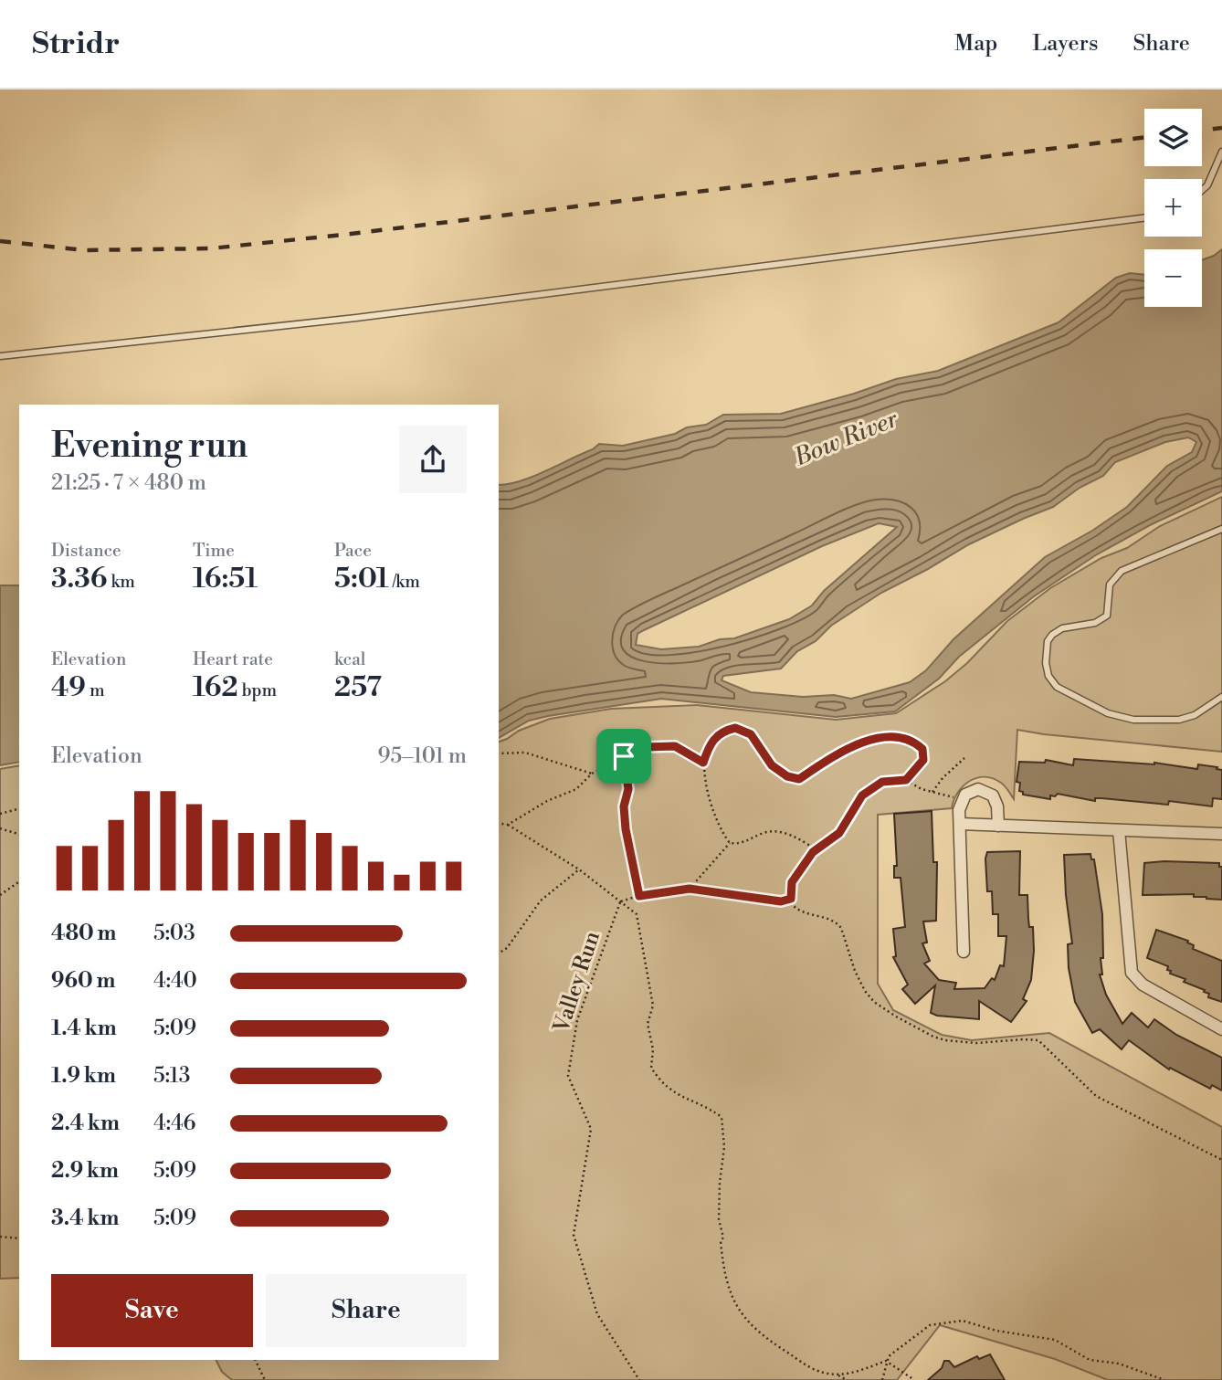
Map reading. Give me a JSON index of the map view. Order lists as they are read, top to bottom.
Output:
{
  "streets": {
    "path": ["Valley Run"]
  },
  "water": ["Bow River"],
  "page": {
    "header": "Stridr",
    "nav": ["Map", "Layers", "Share"],
    "map_buttons": ["+", "−"],
    "heading": ["Evening run", "21:25 · 7 × 480 m"],
    "stats": [
      ["Distance", "3.36 km"],
      ["Time", "16:51"],
      ["Pace", "5:01 /km"],
      ["Elevation", "49 m"],
      ["Heart rate", "162 bpm"],
      ["kcal", "257"]
    ],
    "chart": ["Elevation", "95–101 m"],
    "list": [
      {
        "name": "480 m",
        "note": "5:03"
      },
      {
        "name": "960 m",
        "note": "4:40"
      },
      {
        "name": "1.4 km",
        "note": "5:09"
      },
      {
        "name": "1.9 km",
        "note": "5:13"
      },
      {
        "name": "2.4 km",
        "note": "4:46"
      },
      {
        "name": "2.9 km",
        "note": "5:09"
      },
      {
        "name": "3.4 km",
        "note": "5:09"
      }
    ],
    "buttons": ["Save", "Share"]
  }
}
